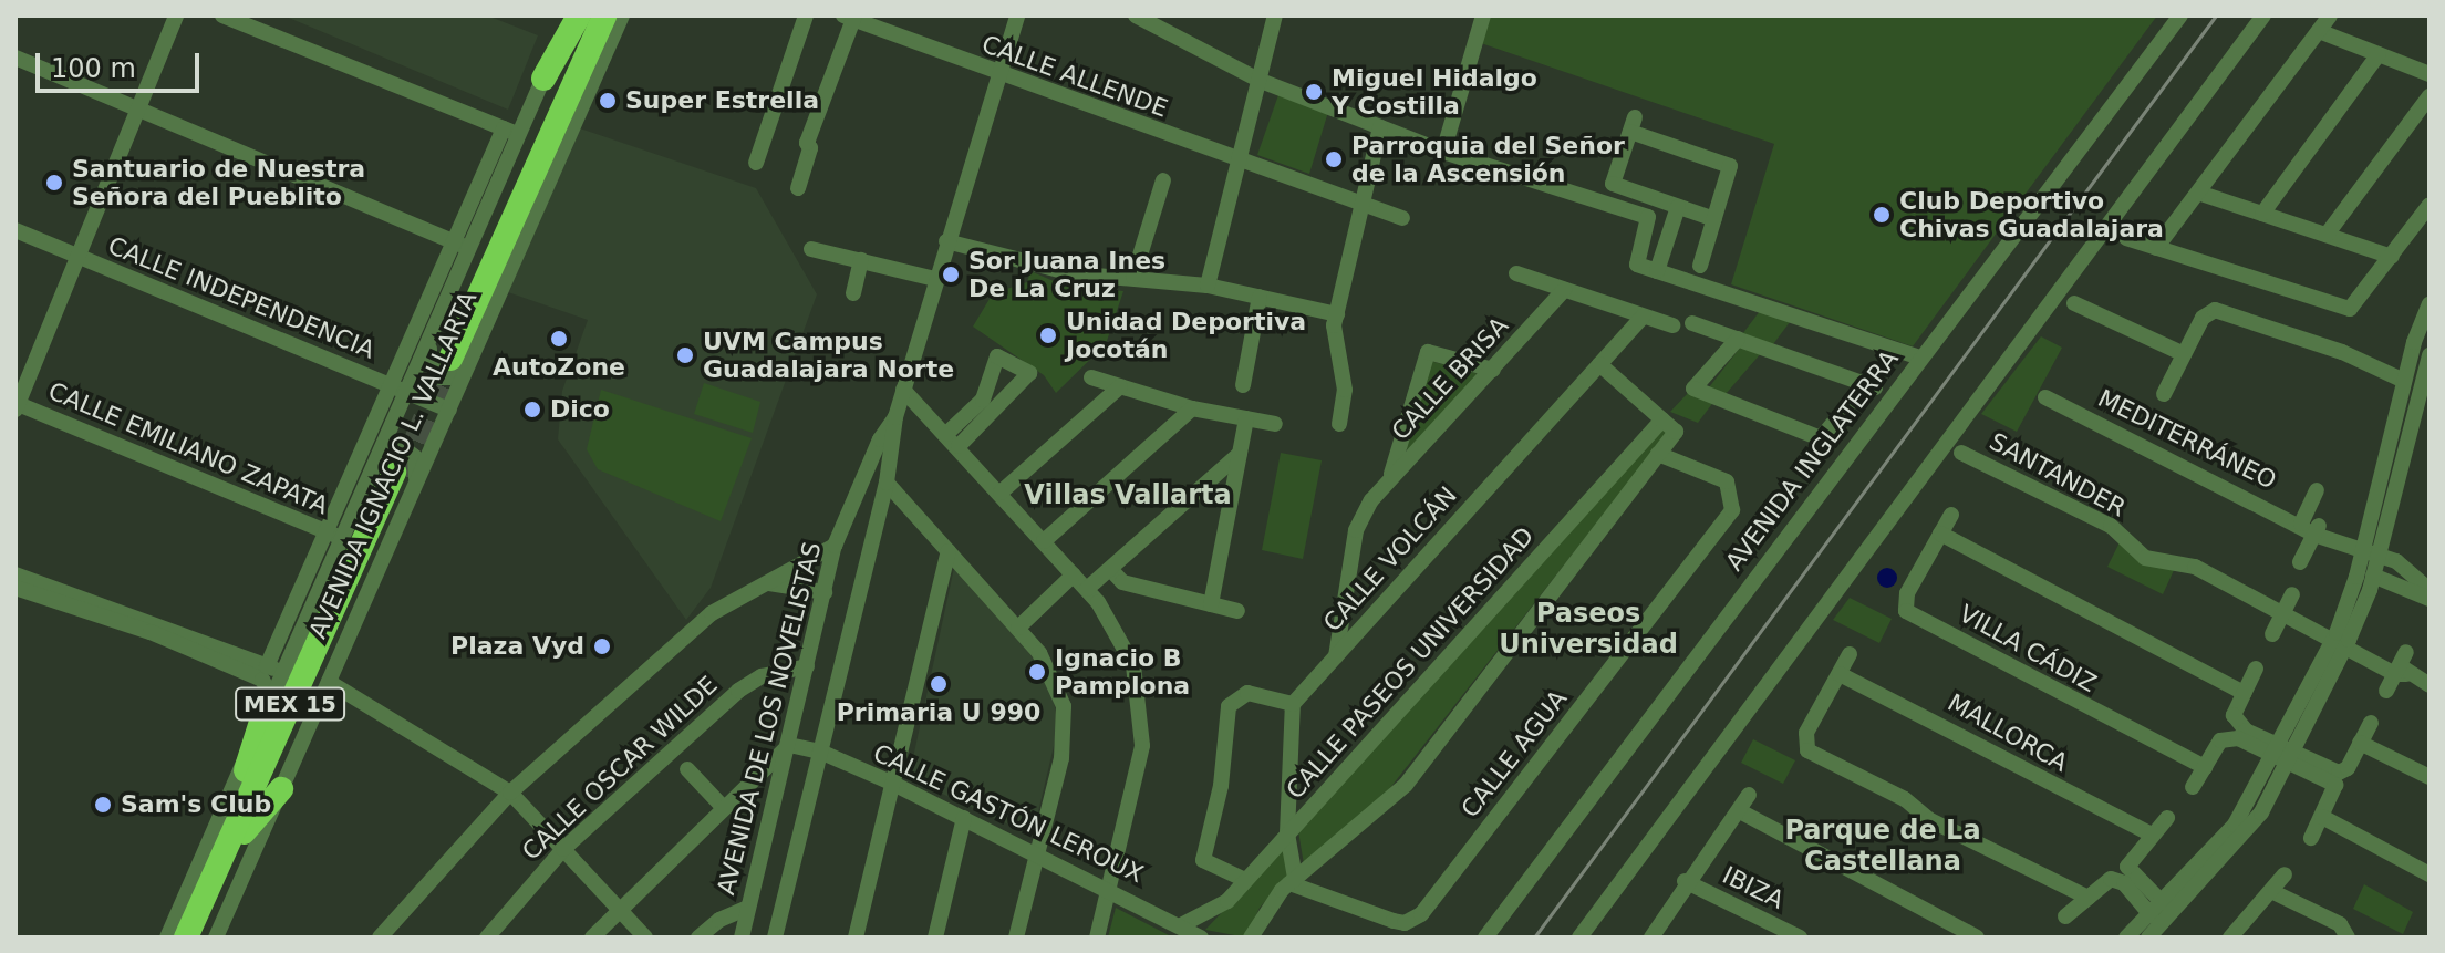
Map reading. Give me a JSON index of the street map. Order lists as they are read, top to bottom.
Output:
{
  "streets": {
    "highway": ["AVENIDA IGNACIO L. VALLARTA", "MEX 15"],
    "street": [
      "CALLE ALLENDE",
      "CALLE INDEPENDENCIA",
      "CALLE BRISA",
      "MEDITERRÁNEO",
      "CALLE EMILIANO ZAPATA",
      "AVENIDA INGLATERRA",
      "SANTANDER",
      "CALLE VOLCÁN",
      "VILLA CÁDIZ",
      "CALLE PASEOS UNIVERSIDAD",
      "AVENIDA DE LOS NOVELISTAS",
      "MALLORCA",
      "CALLE AGUA",
      "CALLE OSCAR WILDE",
      "CALLE GASTÓN LEROUX",
      "IBIZA"
    ]
  },
  "crossings": [
    ["CALLE ALLENDE", "AVENIDA DE LOS NOVELISTAS"],
    ["CALLE INDEPENDENCIA", "AVENIDA IGNACIO L. VALLARTA"],
    ["CALLE BRISA", "CALLE VOLCÁN"],
    ["CALLE EMILIANO ZAPATA", "AVENIDA IGNACIO L. VALLARTA"],
    ["CALLE PASEOS UNIVERSIDAD", "CALLE GASTÓN LEROUX"],
    ["AVENIDA DE LOS NOVELISTAS", "CALLE OSCAR WILDE"],
    ["AVENIDA DE LOS NOVELISTAS", "CALLE GASTÓN LEROUX"]
  ],
  "districts": ["Villas Vallarta", "Paseos Universidad", "Parque de La Castellana"],
  "places": [
    "Miguel Hidalgo Y Costilla",
    "Super Estrella",
    "Parroquia del Señor de la Ascensión",
    "Santuario de Nuestra Señora del Pueblito",
    "Club Deportivo Chivas Guadalajara",
    "Sor Juana Ines De La Cruz",
    "Unidad Deportiva Jocotán",
    "AutoZone",
    "UVM Campus Guadalajara Norte",
    "Dico",
    "Plaza Vyd",
    "Ignacio B Pamplona",
    "Primaria U 990",
    "Sam's Club"
  ],
  "scale_bar": "100 m"
}
